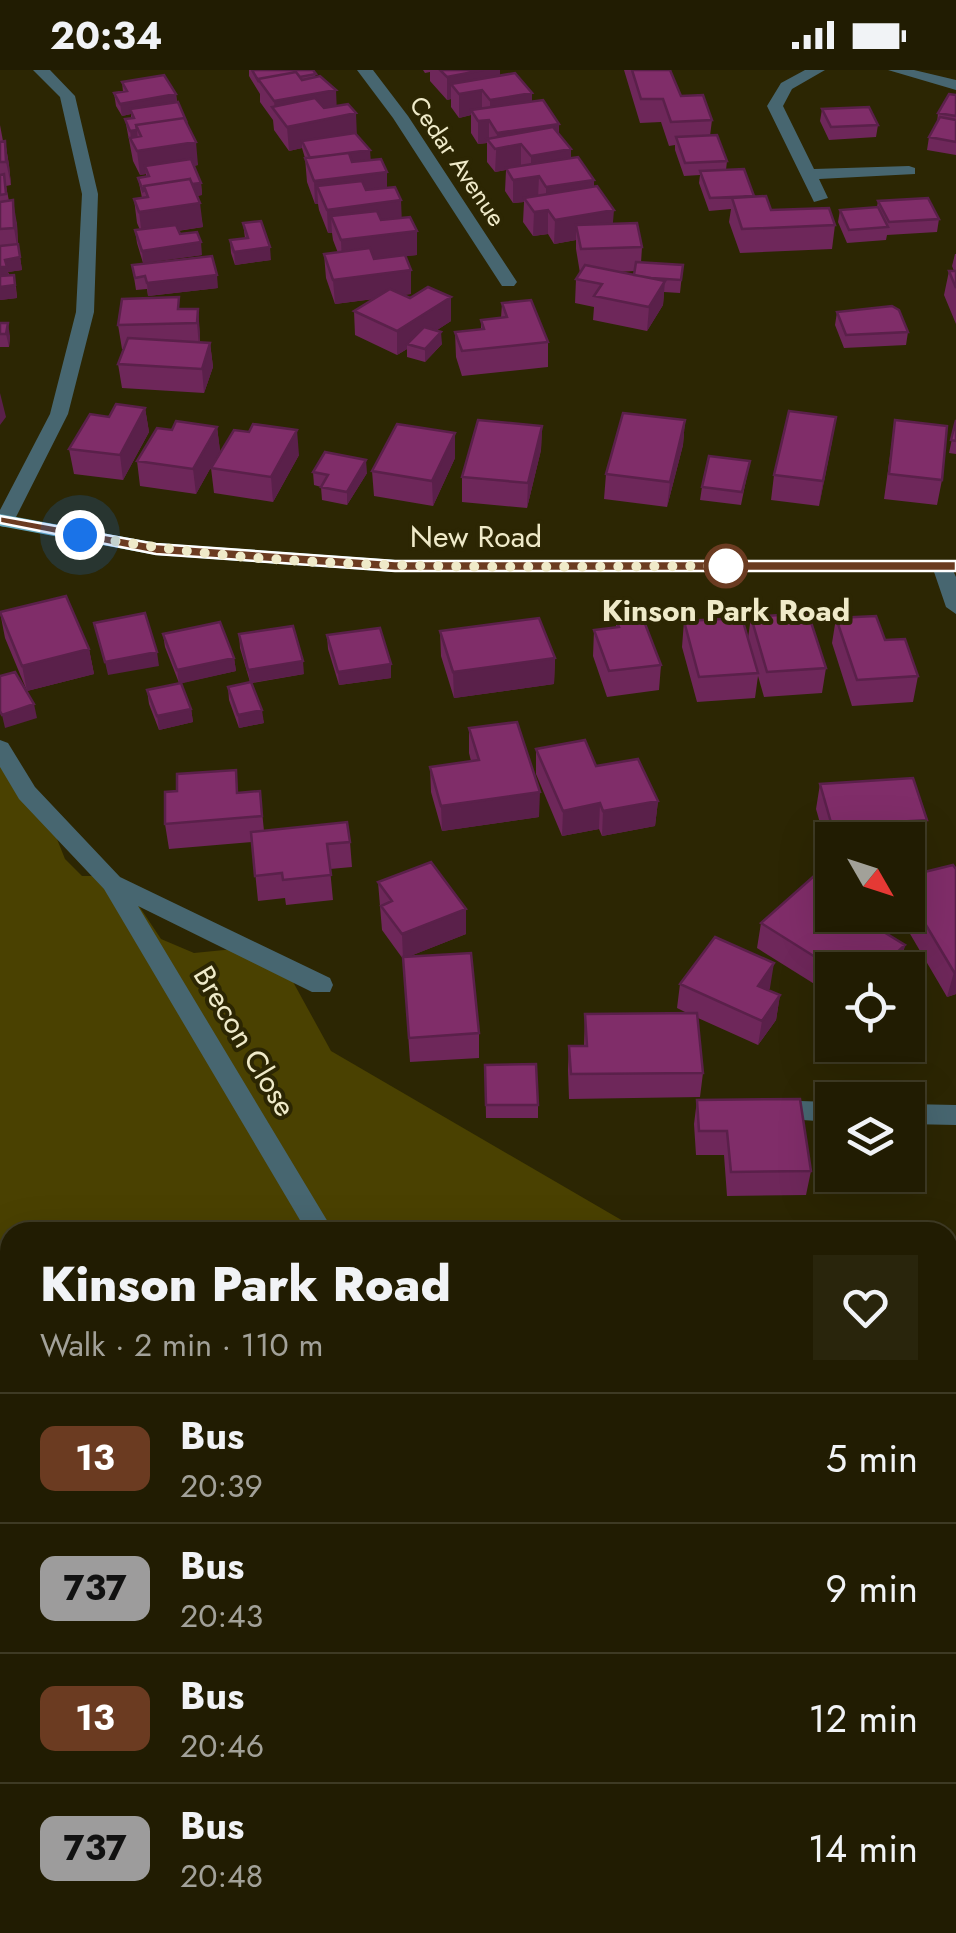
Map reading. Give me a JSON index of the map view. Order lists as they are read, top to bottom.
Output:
{
  "streets": {
    "main road": ["New Road"],
    "street": ["Cedar Avenue", "Brecon Close"]
  },
  "places": ["Kinson Park Road"],
  "lines": ["bus line 13"],
  "north": "bottom right",
  "page": {
    "status": "20:34",
    "heading": ["Kinson Park Road", "Walk · 2 min · 110 m"],
    "list": [
      {
        "mark": "13",
        "name": "Bus",
        "note": "20:39",
        "value": "5 min"
      },
      {
        "mark": "737",
        "name": "Bus",
        "note": "20:43",
        "value": "9 min"
      },
      {
        "mark": "13",
        "name": "Bus",
        "note": "20:46",
        "value": "12 min"
      },
      {
        "mark": "737",
        "name": "Bus",
        "note": "20:48",
        "value": "14 min"
      }
    ]
  }
}
